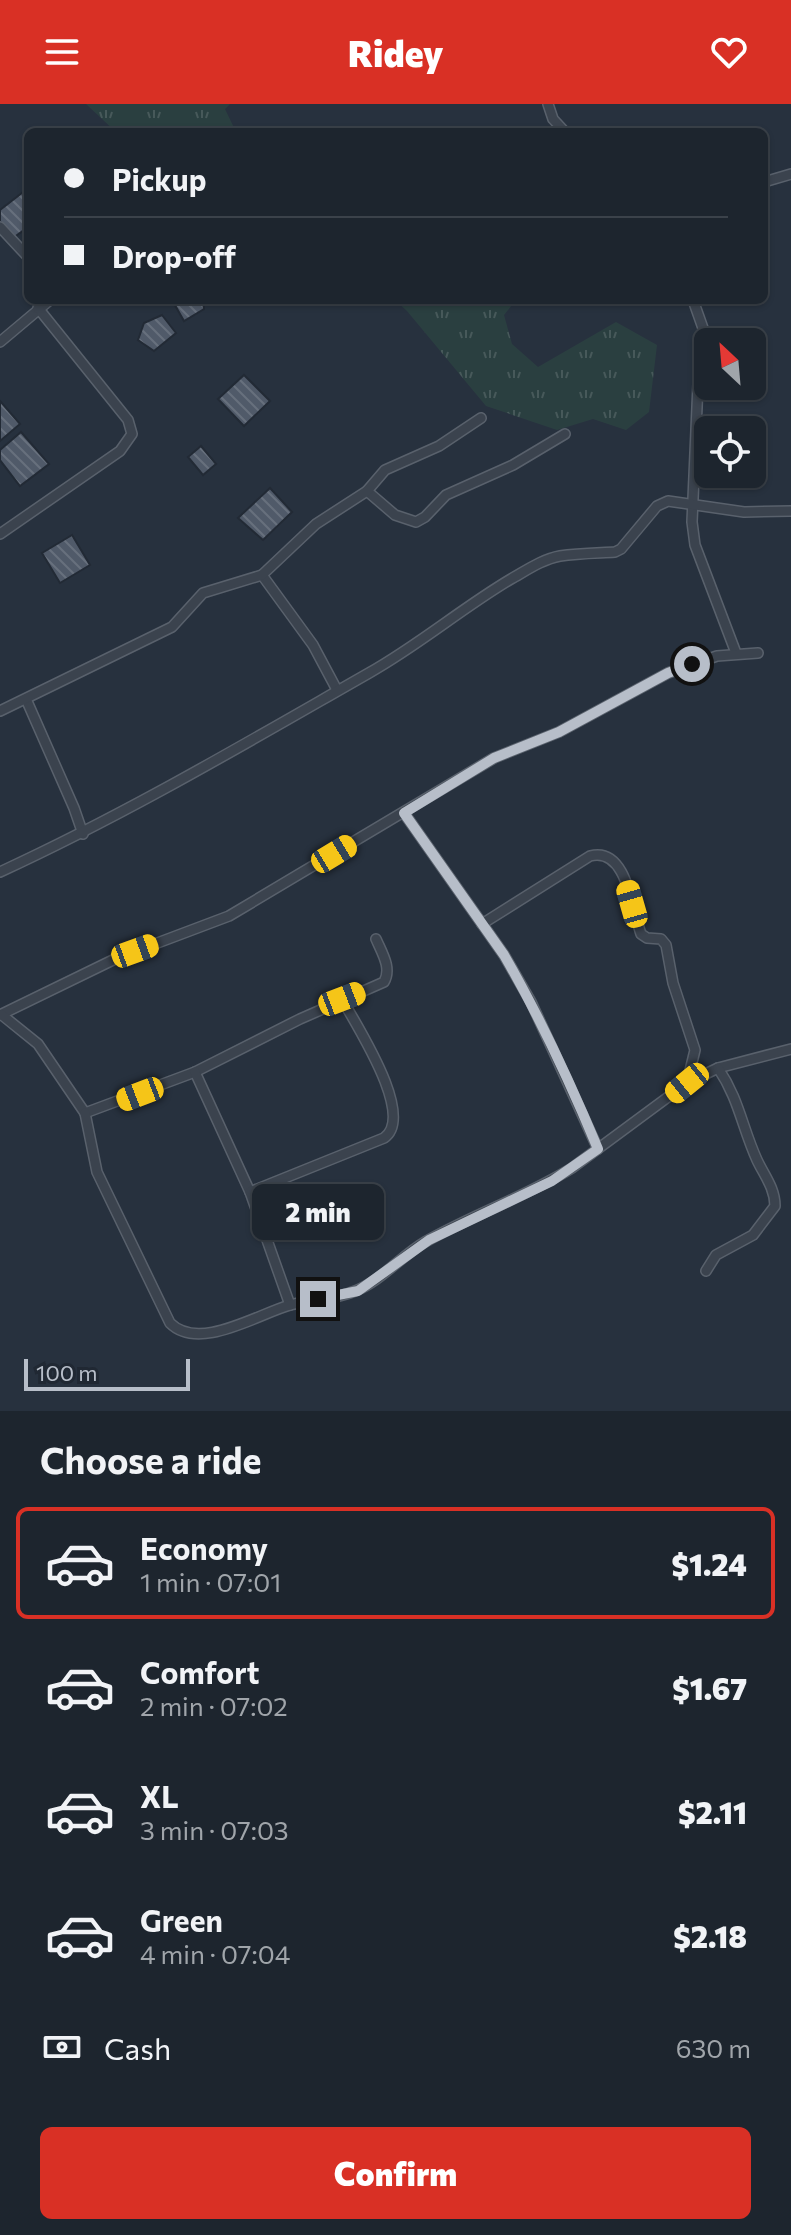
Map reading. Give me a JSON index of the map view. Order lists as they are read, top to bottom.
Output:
{
  "scale_bar": "100 m",
  "north": "top left",
  "page": {
    "header": "Ridey",
    "banner": ["Pickup", "Drop-off"],
    "bubble": "2 min",
    "scale": "100 m",
    "heading": "Choose a ride",
    "list": [
      {
        "name": "Economy",
        "note": "1 min · 07:01",
        "value": "$1.24"
      },
      {
        "name": "Comfort",
        "note": "2 min · 07:02",
        "value": "$1.67"
      },
      {
        "name": "XL",
        "note": "3 min · 07:03",
        "value": "$2.11"
      },
      {
        "name": "Green",
        "note": "4 min · 07:04",
        "value": "$2.18"
      }
    ],
    "pay": ["Cash", "630 m"],
    "buttons": "Confirm"
  }
}
